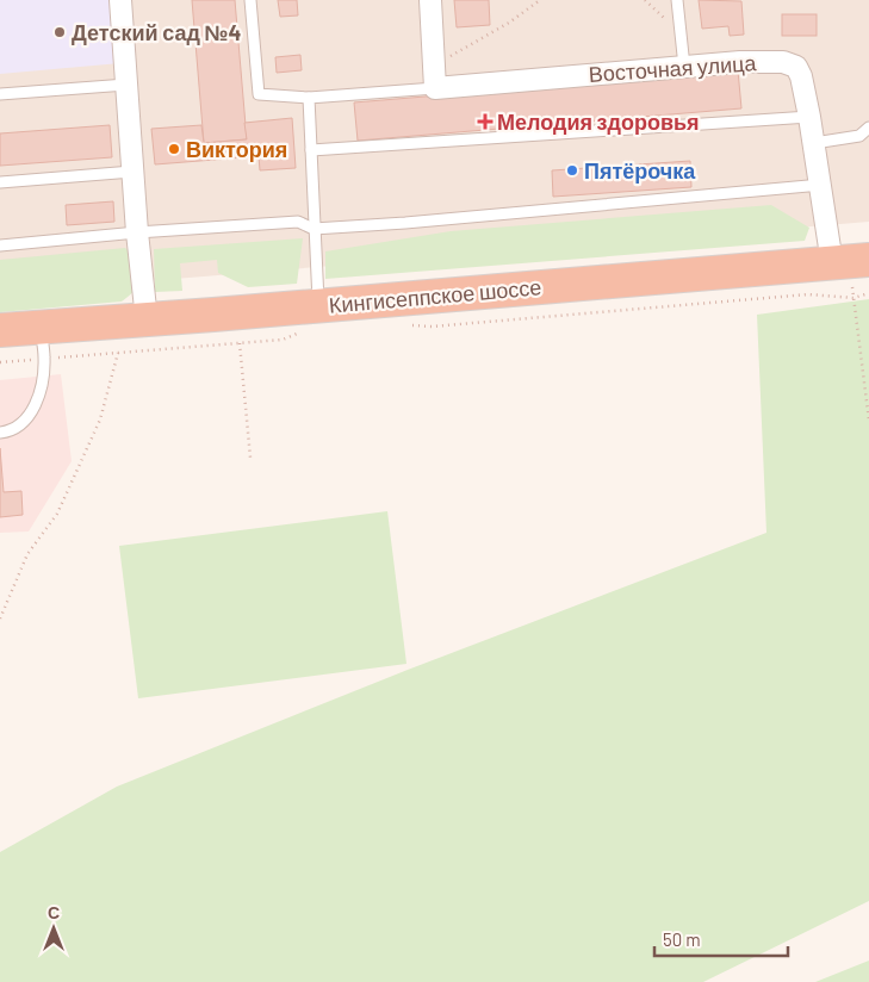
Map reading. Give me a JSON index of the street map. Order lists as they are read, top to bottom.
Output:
{
  "streets": {
    "highway": ["Кингисеппское шоссе"],
    "street": ["Восточная улица"]
  },
  "crossings": [
    ["Восточная улица", "Кингисеппское шоссе"]
  ],
  "places": {
    "other": ["Детский сад №4", "Виктория", "Пятёрочка"],
    "health": ["Мелодия здоровья"]
  },
  "scale_bar": "50 m",
  "north": "top"
}
